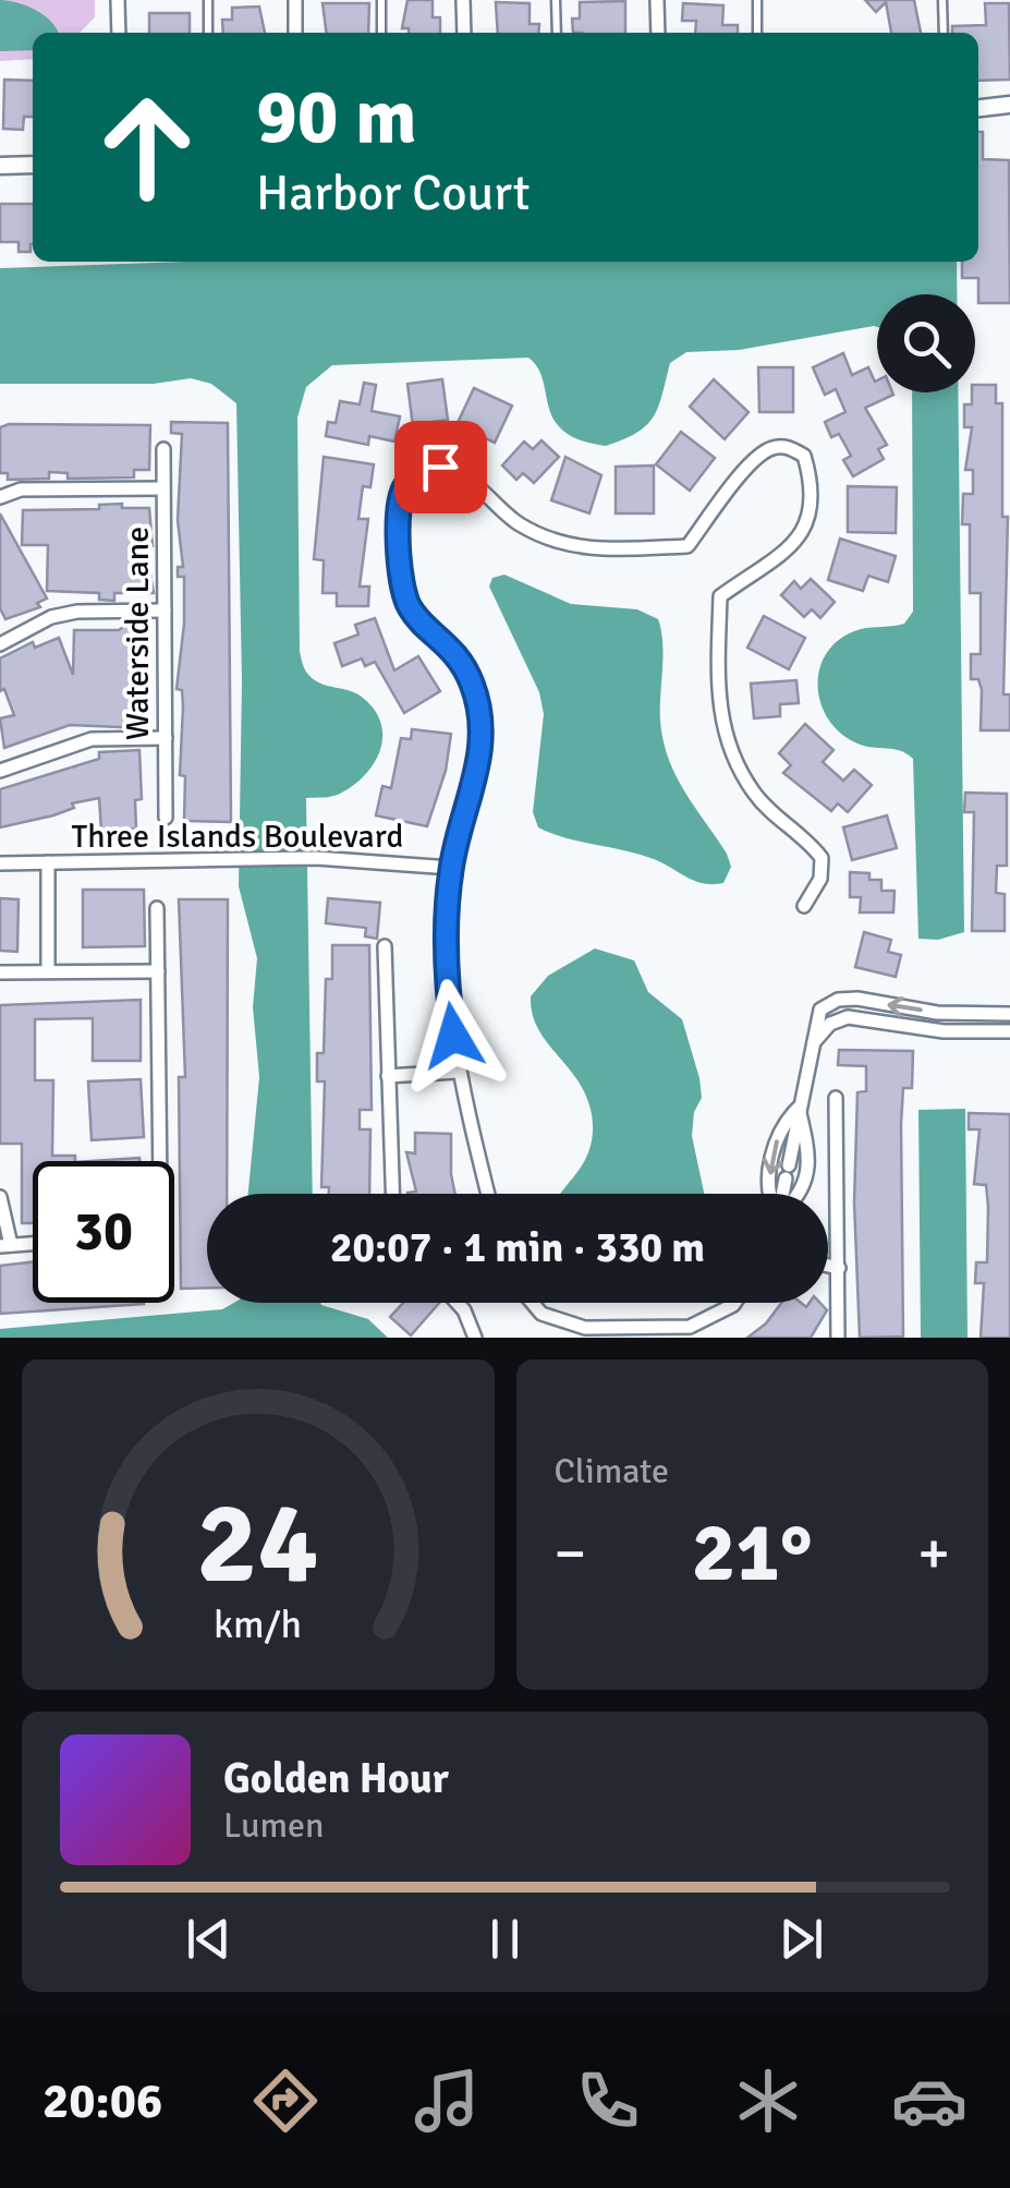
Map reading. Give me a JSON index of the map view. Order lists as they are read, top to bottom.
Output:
{
  "streets": {
    "street": ["Waterside Lane", "Three Islands Boulevard"]
  },
  "page": {
    "turn": ["90 m", "Harbor Court"],
    "limit": "30",
    "trip": "20:07 · 1 min · 330 m",
    "tile": "Climate",
    "heat": ["−", "21°", "+"],
    "song": ["Golden Hour", "Lumen"],
    "tabs": "20:06",
    "gauge": ["24", "km/h"]
  }
}
